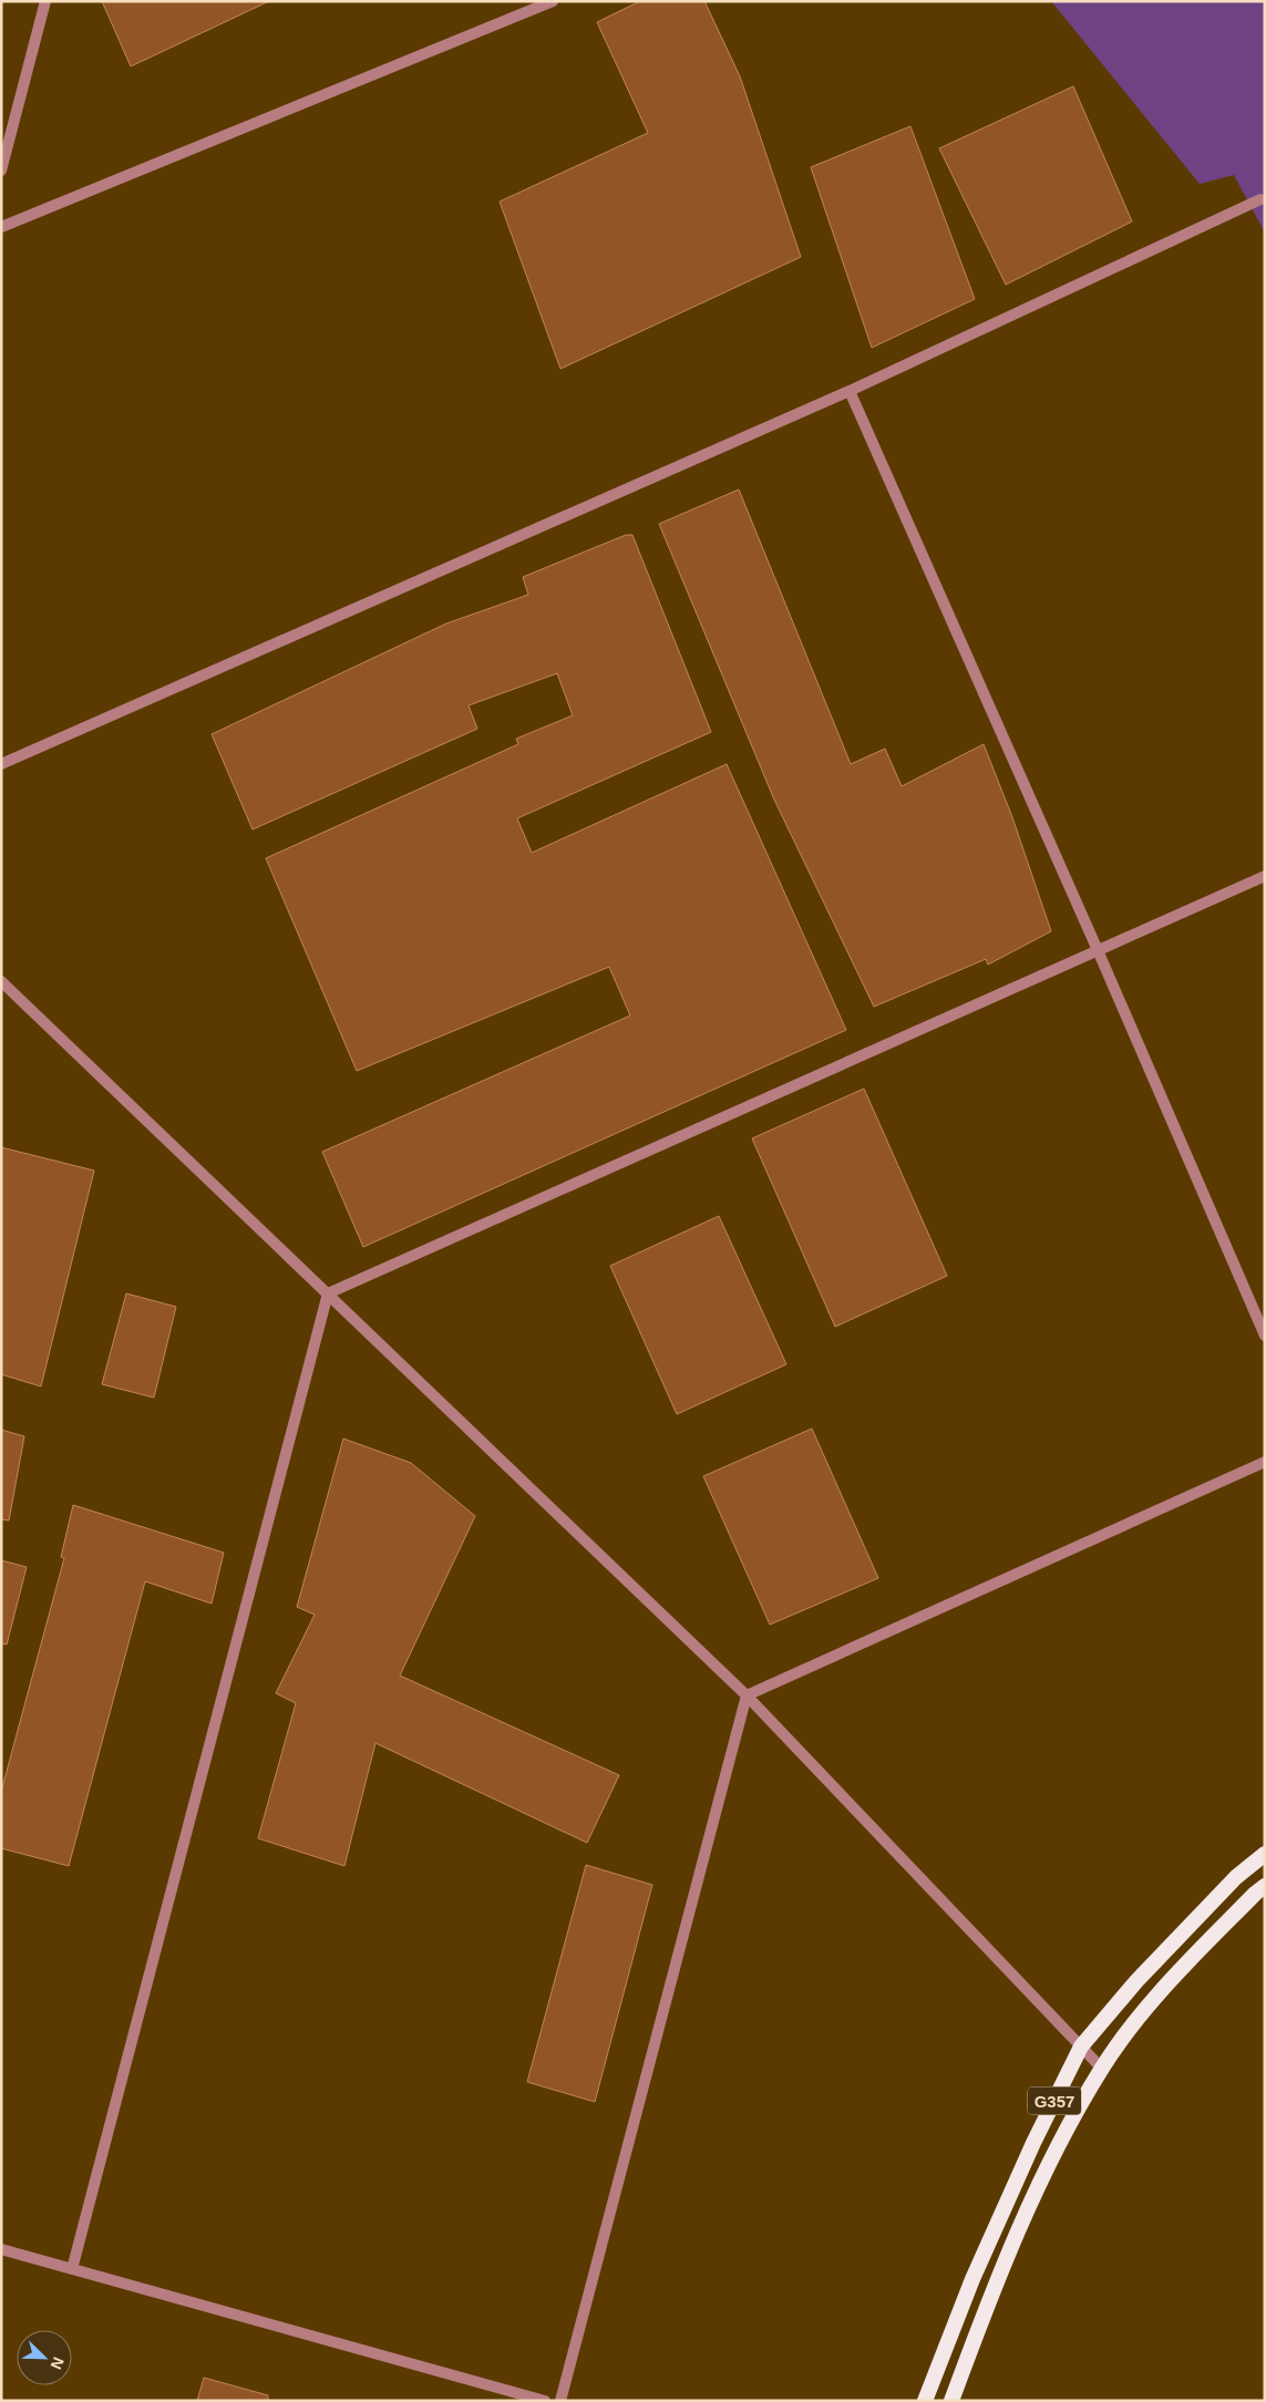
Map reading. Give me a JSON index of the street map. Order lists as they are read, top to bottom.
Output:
{
  "streets": {
    "highway": ["G357"]
  },
  "north": "bottom right"
}
